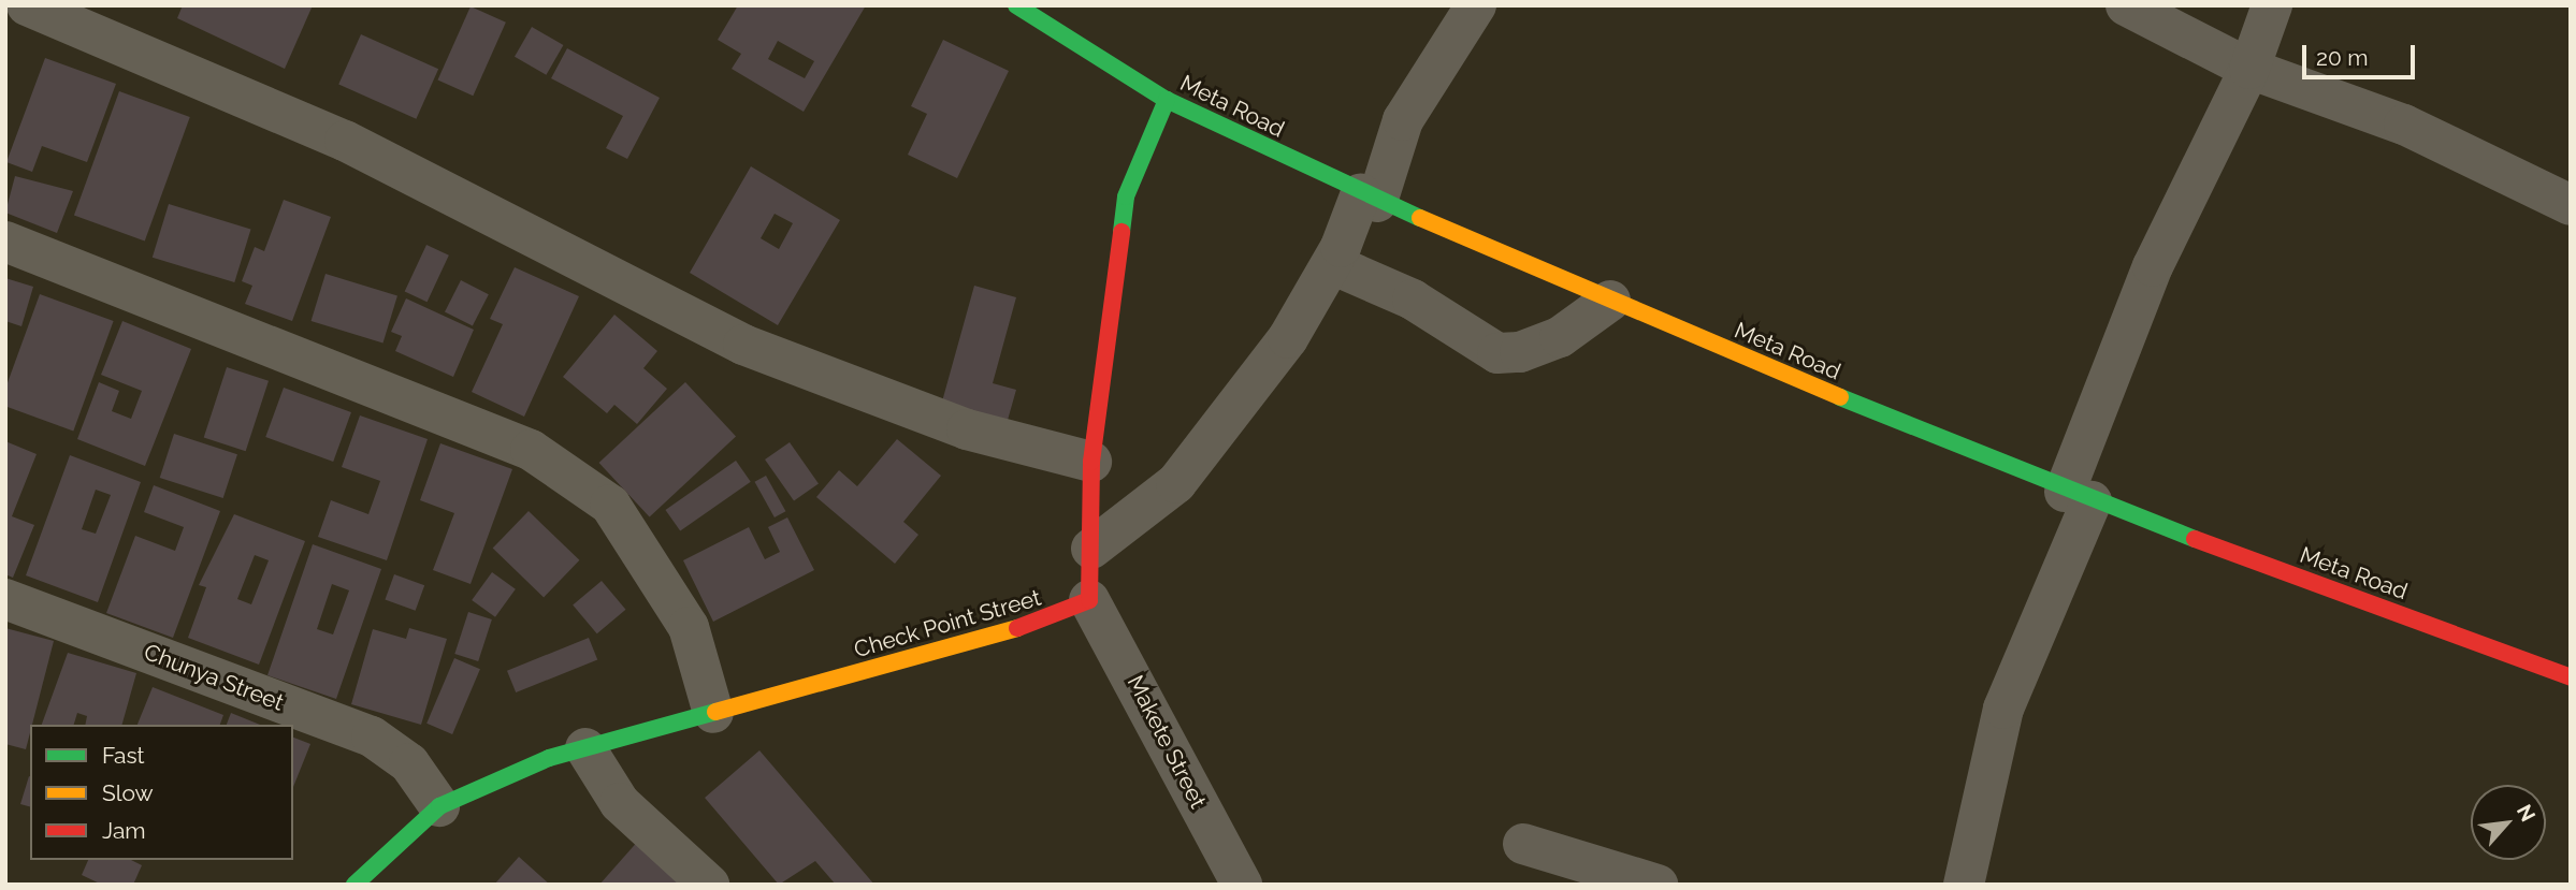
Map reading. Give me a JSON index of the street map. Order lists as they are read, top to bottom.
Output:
{
  "streets": {
    "street": [
      "Meta Road",
      "Check Point Street",
      "Chunya Street",
      "Makete Street"
    ]
  },
  "crossings": [
    ["Check Point Street", "Chunya Street"],
    ["Check Point Street", "Makete Street"]
  ],
  "legend": ["Fast", "Slow", "Jam"],
  "scale_bar": "20 m",
  "north": "top right"
}
